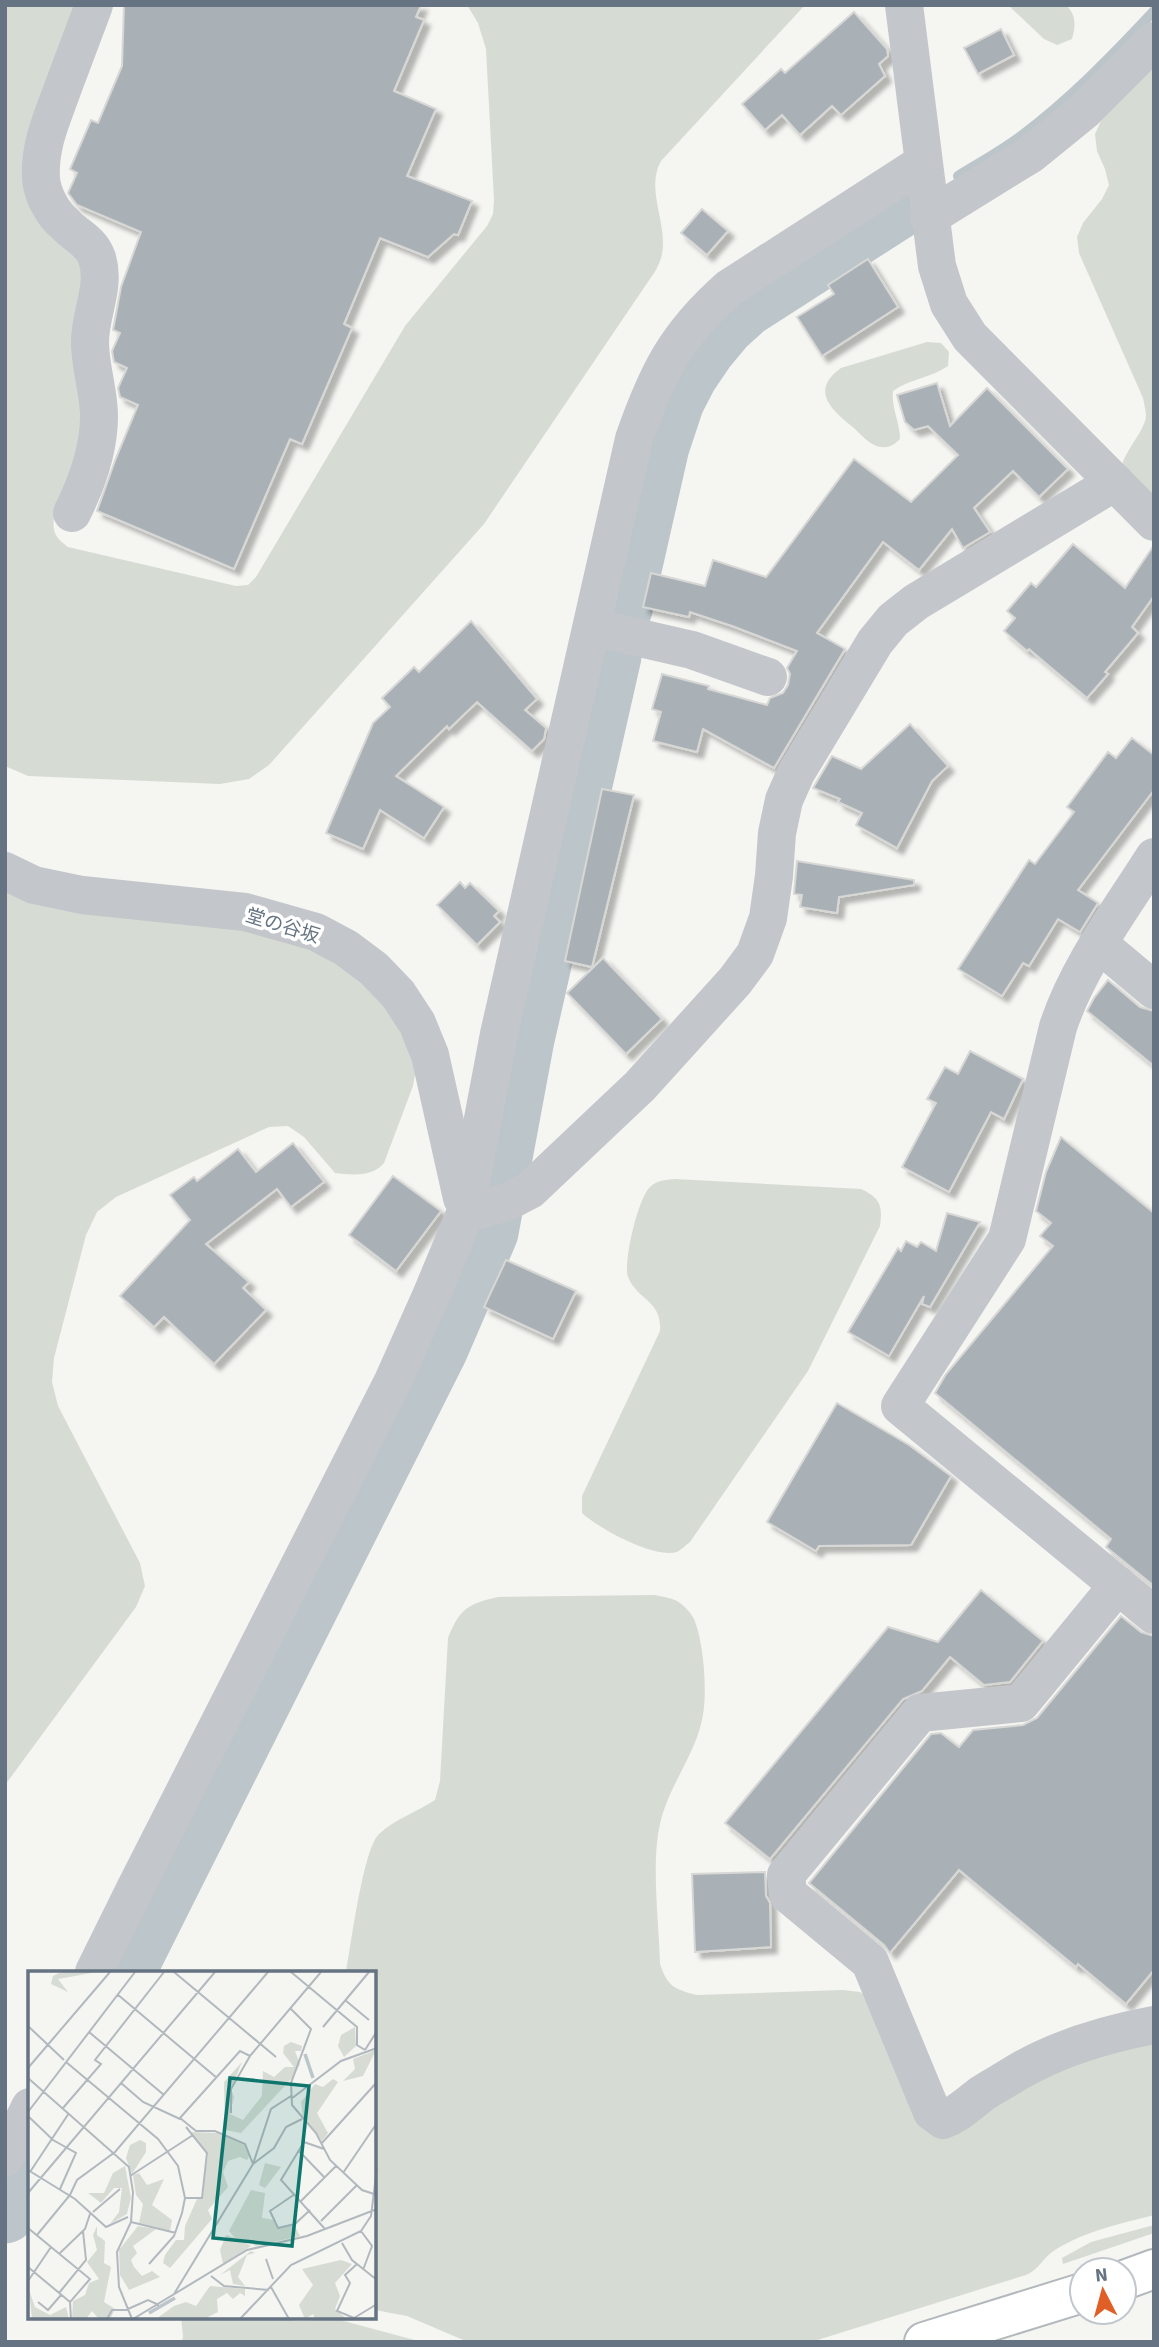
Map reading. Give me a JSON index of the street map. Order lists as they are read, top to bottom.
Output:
{
  "streets": {
    "street": ["堂の谷坂"]
  },
  "north": "top"
}
